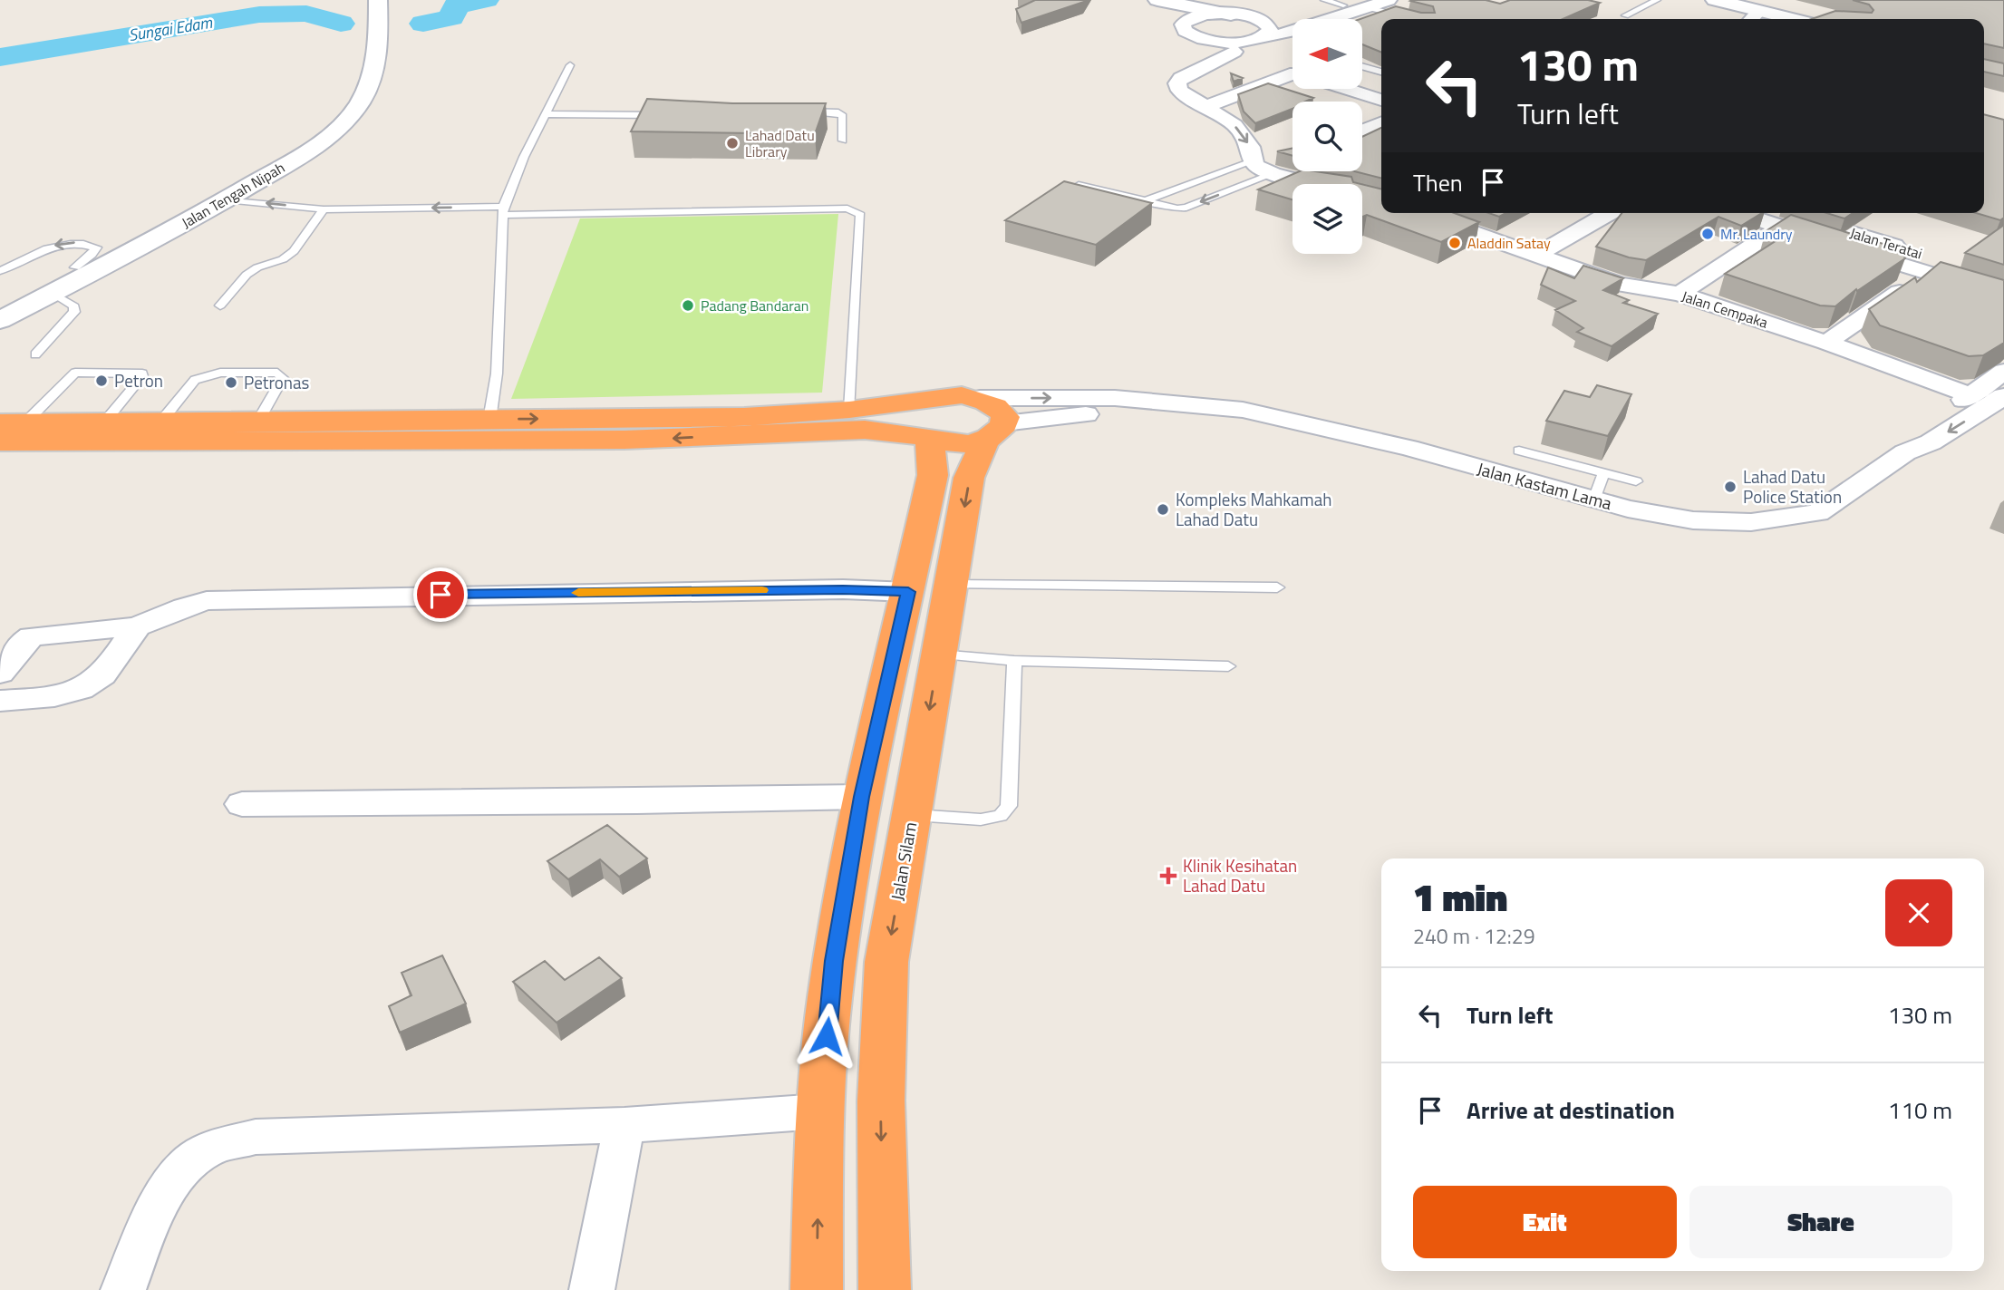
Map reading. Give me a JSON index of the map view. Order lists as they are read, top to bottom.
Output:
{
  "streets": {
    "highway": ["Jalan Silam"],
    "main road": ["Jalan Tengah Nipah"],
    "street": ["Jalan Teratai", "Jalan Cempaka", "Jalan Kastam Lama"]
  },
  "crossings": [
    ["Jalan Cempaka", "Jalan Kastam Lama"]
  ],
  "water": ["Sungai Edam"],
  "places": {
    "other": [
      "Lahad Datu Library",
      "Mr. Laundry",
      "Aladdin Satay",
      "Padang Bandaran",
      "Petron",
      "Petronas",
      "Lahad Datu Police Station",
      "Kompleks Mahkamah Lahad Datu"
    ],
    "health": ["Klinik Kesihatan Lahad Datu"]
  },
  "north": "left",
  "page": {
    "turn": ["130 m", "Turn left"],
    "then": "Then",
    "heading": ["1 min", "240 m · 12:29"],
    "list": [
      {
        "name": "Turn left",
        "value": "130 m"
      },
      {
        "name": "Arrive at destination",
        "value": "110 m"
      }
    ],
    "buttons": ["Exit", "Share"]
  }
}
